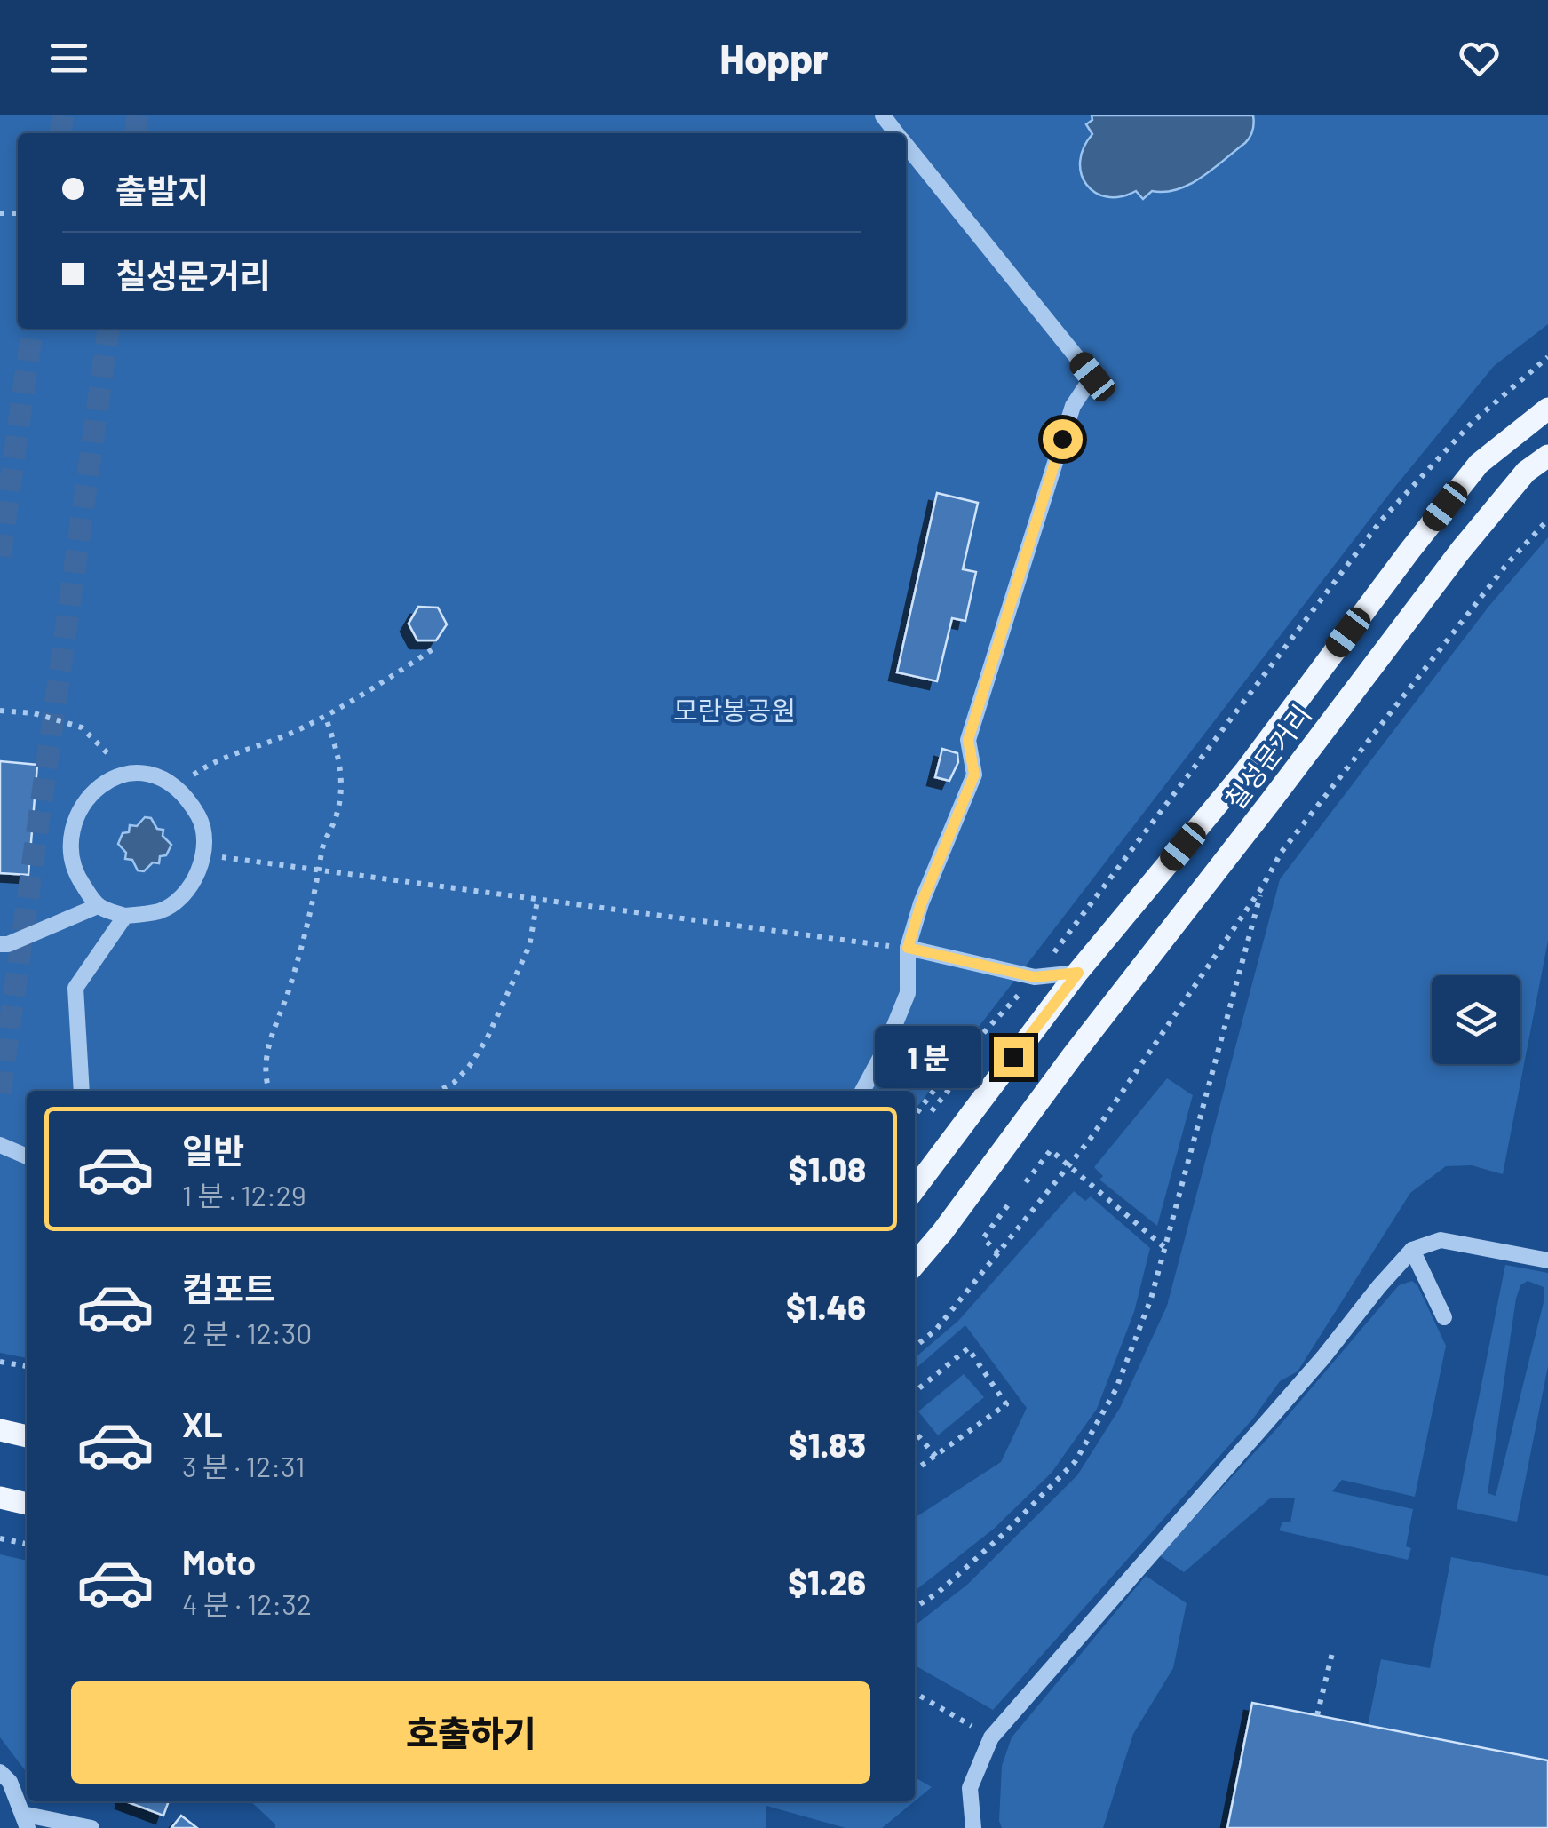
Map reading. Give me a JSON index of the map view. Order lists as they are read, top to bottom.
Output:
{
  "streets": {
    "main road": ["칠성문거리"]
  },
  "parks": ["모란봉공원"],
  "page": {
    "header": "Hoppr",
    "banner": ["출발지", "칠성문거리"],
    "bubble": "1 분",
    "list": [
      {
        "name": "일반",
        "note": "1 분 · 12:29",
        "value": "$1.08"
      },
      {
        "name": "컴포트",
        "note": "2 분 · 12:30",
        "value": "$1.46"
      },
      {
        "name": "XL",
        "note": "3 분 · 12:31",
        "value": "$1.83"
      },
      {
        "name": "Moto",
        "note": "4 분 · 12:32",
        "value": "$1.26"
      }
    ],
    "buttons": "호출하기"
  }
}
